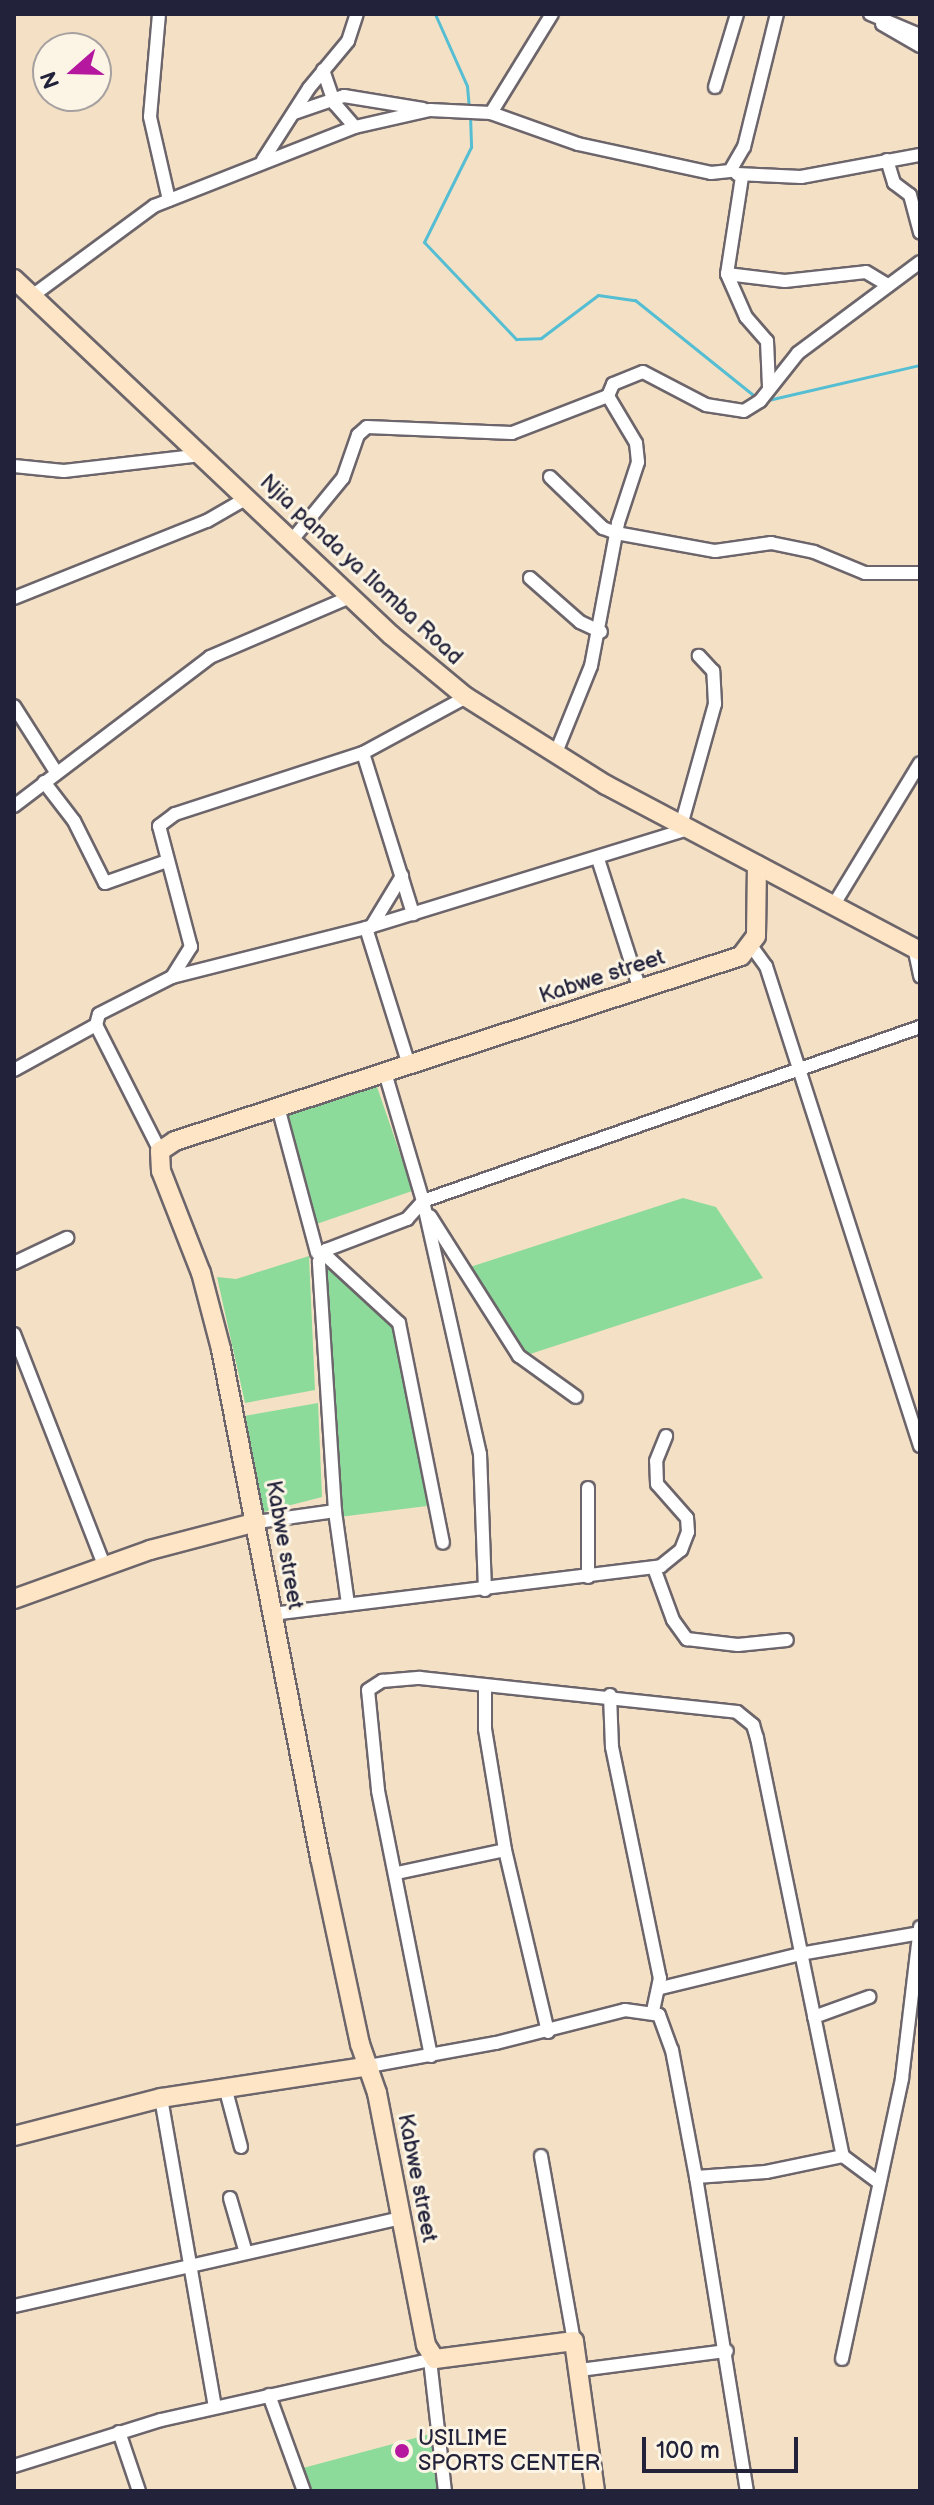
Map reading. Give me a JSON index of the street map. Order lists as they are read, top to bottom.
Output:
{
  "streets": {
    "main road": ["Njia panda ya Ilomba Road", "Kabwe street"]
  },
  "places": ["USILIME SPORTS CENTER"],
  "scale_bar": "100 m",
  "north": "left"
}
